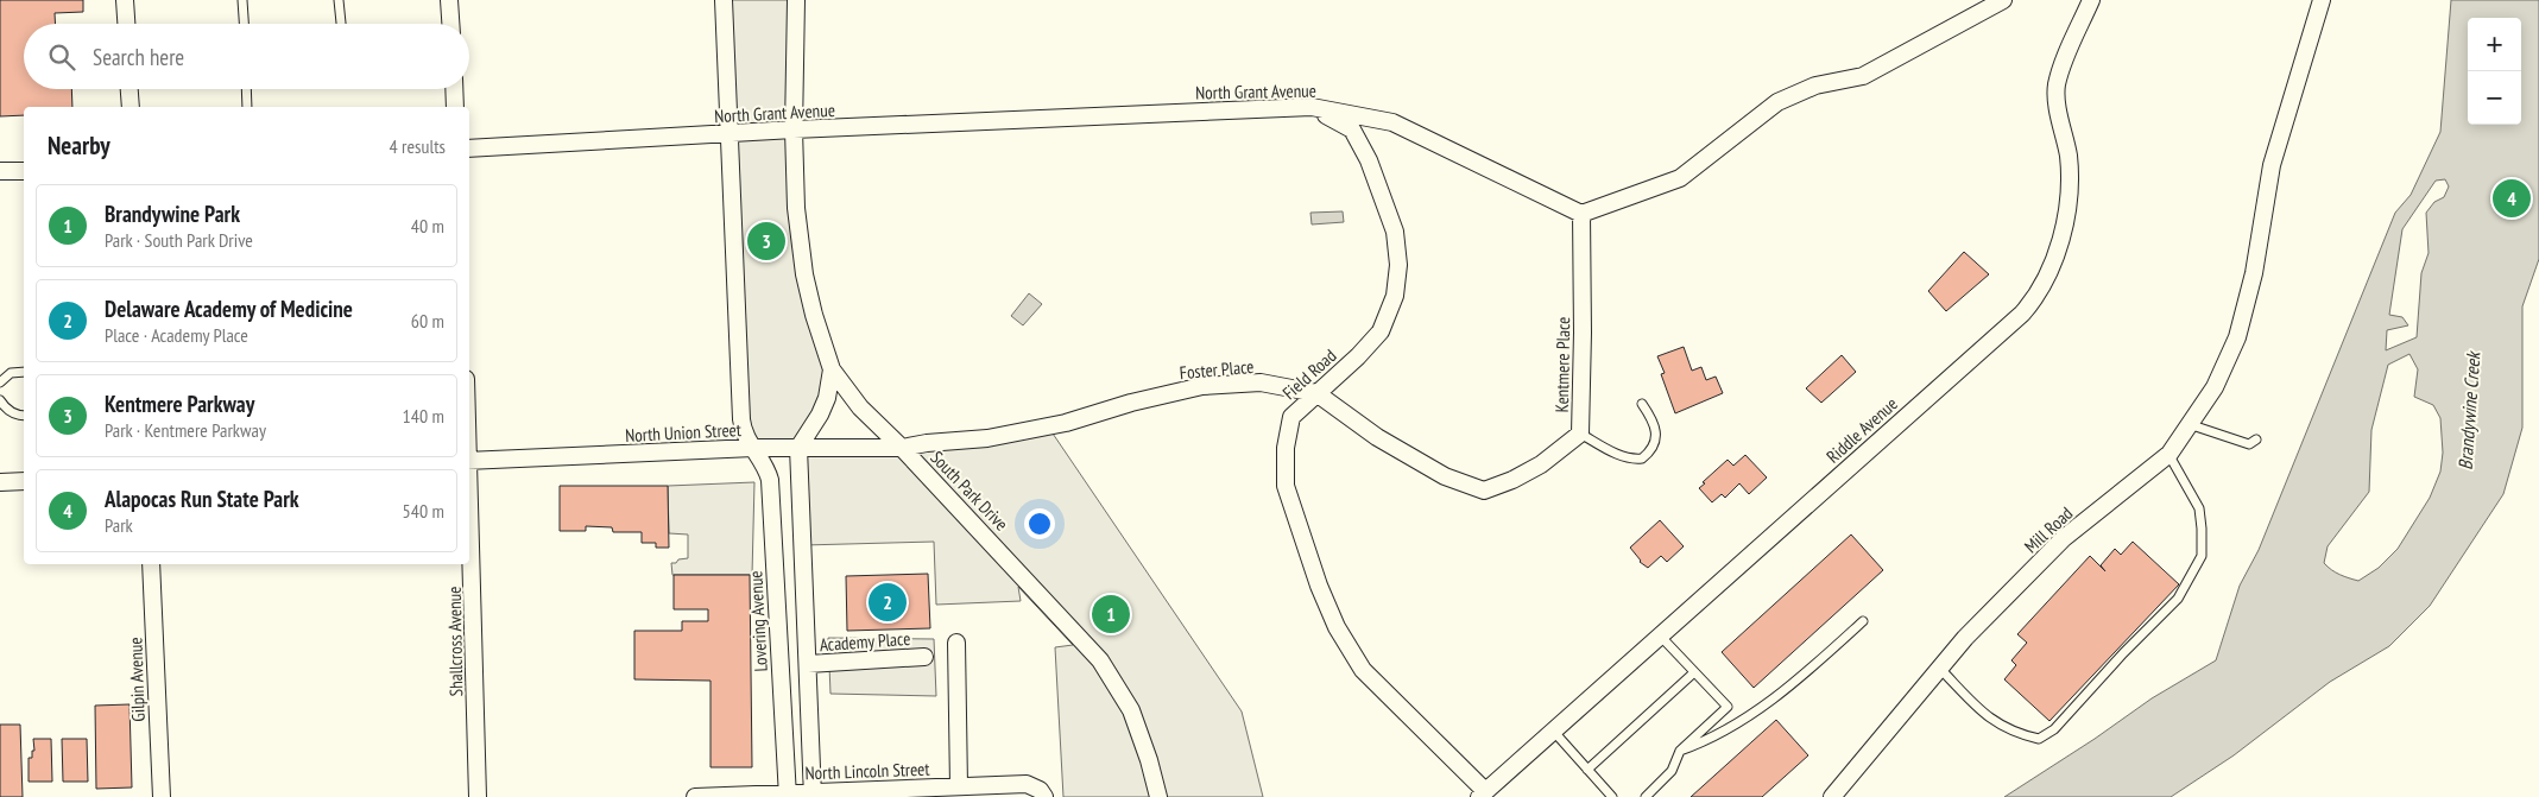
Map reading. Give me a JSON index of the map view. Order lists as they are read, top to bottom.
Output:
{
  "streets": {
    "street": [
      "North Grant Avenue",
      "Kentmere Place",
      "Foster Place",
      "Field Road",
      "Riddle Avenue",
      "North Union Street",
      "South Park Drive",
      "Mill Road",
      "Lovering Avenue",
      "Shallcross Avenue",
      "Academy Place",
      "Gilpin Avenue",
      "North Lincoln Street"
    ]
  },
  "crossings": [
    ["North Grant Avenue", "Kentmere Place"],
    ["North Grant Avenue", "Field Road"],
    ["North Grant Avenue", "South Park Drive"],
    ["North Grant Avenue", "Lovering Avenue"],
    ["Kentmere Place", "Foster Place"],
    ["Foster Place", "Field Road"],
    ["Foster Place", "North Union Street"],
    ["Foster Place", "South Park Drive"],
    ["Field Road", "Riddle Avenue"],
    ["North Union Street", "South Park Drive"],
    ["North Union Street", "Lovering Avenue"],
    ["Lovering Avenue", "North Lincoln Street"]
  ],
  "water": ["Brandywine Creek"],
  "page": {
    "map_buttons": ["+", "−"],
    "search": "Search here",
    "heading": ["Nearby", "4 results"],
    "pins": [
      "4",
      "3",
      "2",
      "1"
    ],
    "list": [
      {
        "mark": "1",
        "name": "Brandywine Park",
        "note": "Park · South Park Drive",
        "value": "40 m"
      },
      {
        "mark": "2",
        "name": "Delaware Academy of Medicine",
        "note": "Place · Academy Place",
        "value": "60 m"
      },
      {
        "mark": "3",
        "name": "Kentmere Parkway",
        "note": "Park · Kentmere Parkway",
        "value": "140 m"
      },
      {
        "mark": "4",
        "name": "Alapocas Run State Park",
        "note": "Park",
        "value": "540 m"
      }
    ]
  }
}
